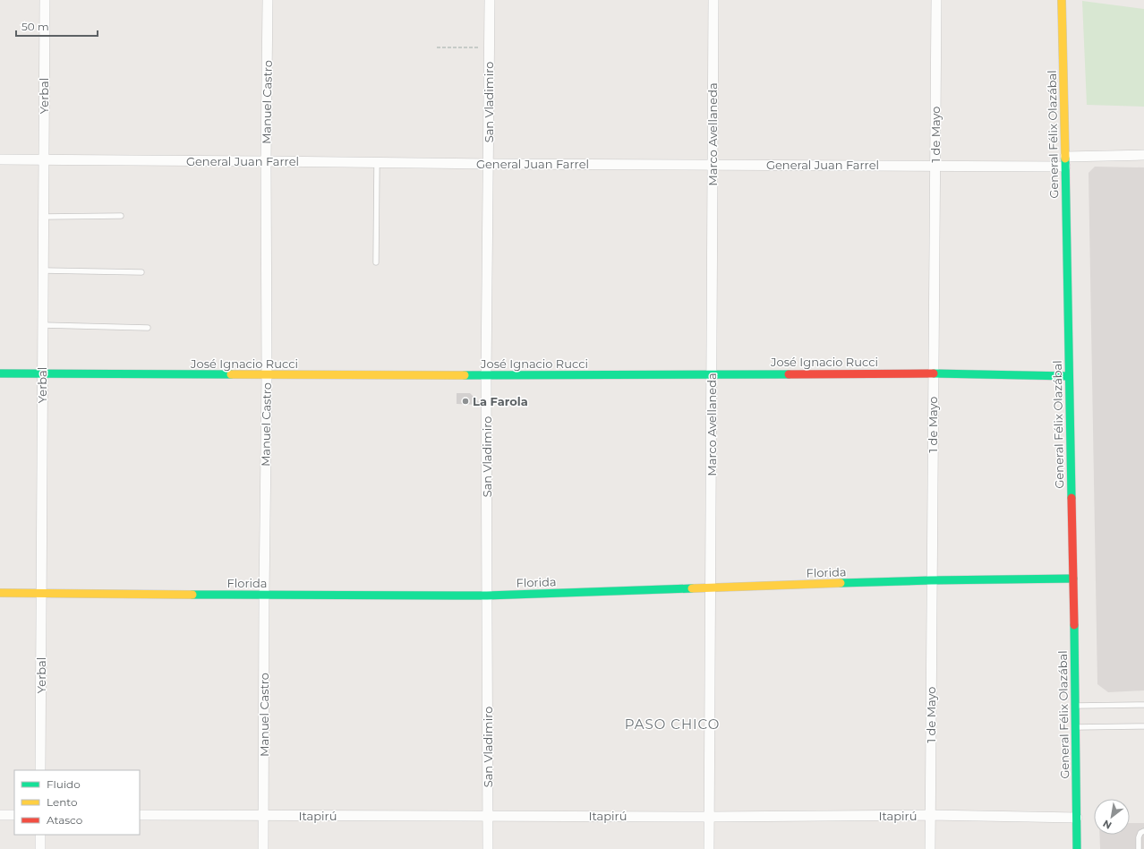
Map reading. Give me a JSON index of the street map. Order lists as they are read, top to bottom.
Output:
{
  "streets": {
    "street": [
      "Yerbal",
      "Manuel Castro",
      "San Vladimiro",
      "Marco Avellaneda",
      "1 de Mayo",
      "General Félix Olazábal",
      "General Juan Farrel",
      "José Ignacio Rucci",
      "Florida",
      "Itapirú"
    ]
  },
  "crossings": [
    ["Yerbal", "General Juan Farrel"],
    ["Yerbal", "José Ignacio Rucci"],
    ["Yerbal", "Florida"],
    ["Manuel Castro", "General Juan Farrel"],
    ["Manuel Castro", "José Ignacio Rucci"],
    ["Manuel Castro", "Florida"],
    ["Manuel Castro", "Itapirú"],
    ["San Vladimiro", "General Juan Farrel"],
    ["San Vladimiro", "José Ignacio Rucci"],
    ["San Vladimiro", "Florida"],
    ["San Vladimiro", "Itapirú"],
    ["Marco Avellaneda", "General Juan Farrel"],
    ["Marco Avellaneda", "José Ignacio Rucci"],
    ["Marco Avellaneda", "Florida"],
    ["Marco Avellaneda", "Itapirú"],
    ["1 de Mayo", "General Juan Farrel"],
    ["1 de Mayo", "José Ignacio Rucci"],
    ["1 de Mayo", "Florida"],
    ["1 de Mayo", "Itapirú"],
    ["General Félix Olazábal", "General Juan Farrel"],
    ["General Félix Olazábal", "José Ignacio Rucci"],
    ["General Félix Olazábal", "Florida"],
    ["General Félix Olazábal", "Itapirú"]
  ],
  "districts": ["PASO CHICO"],
  "places": ["La Farola"],
  "legend": ["Fluido", "Lento", "Atasco"],
  "scale_bar": "50 m",
  "north": "bottom left"
}
